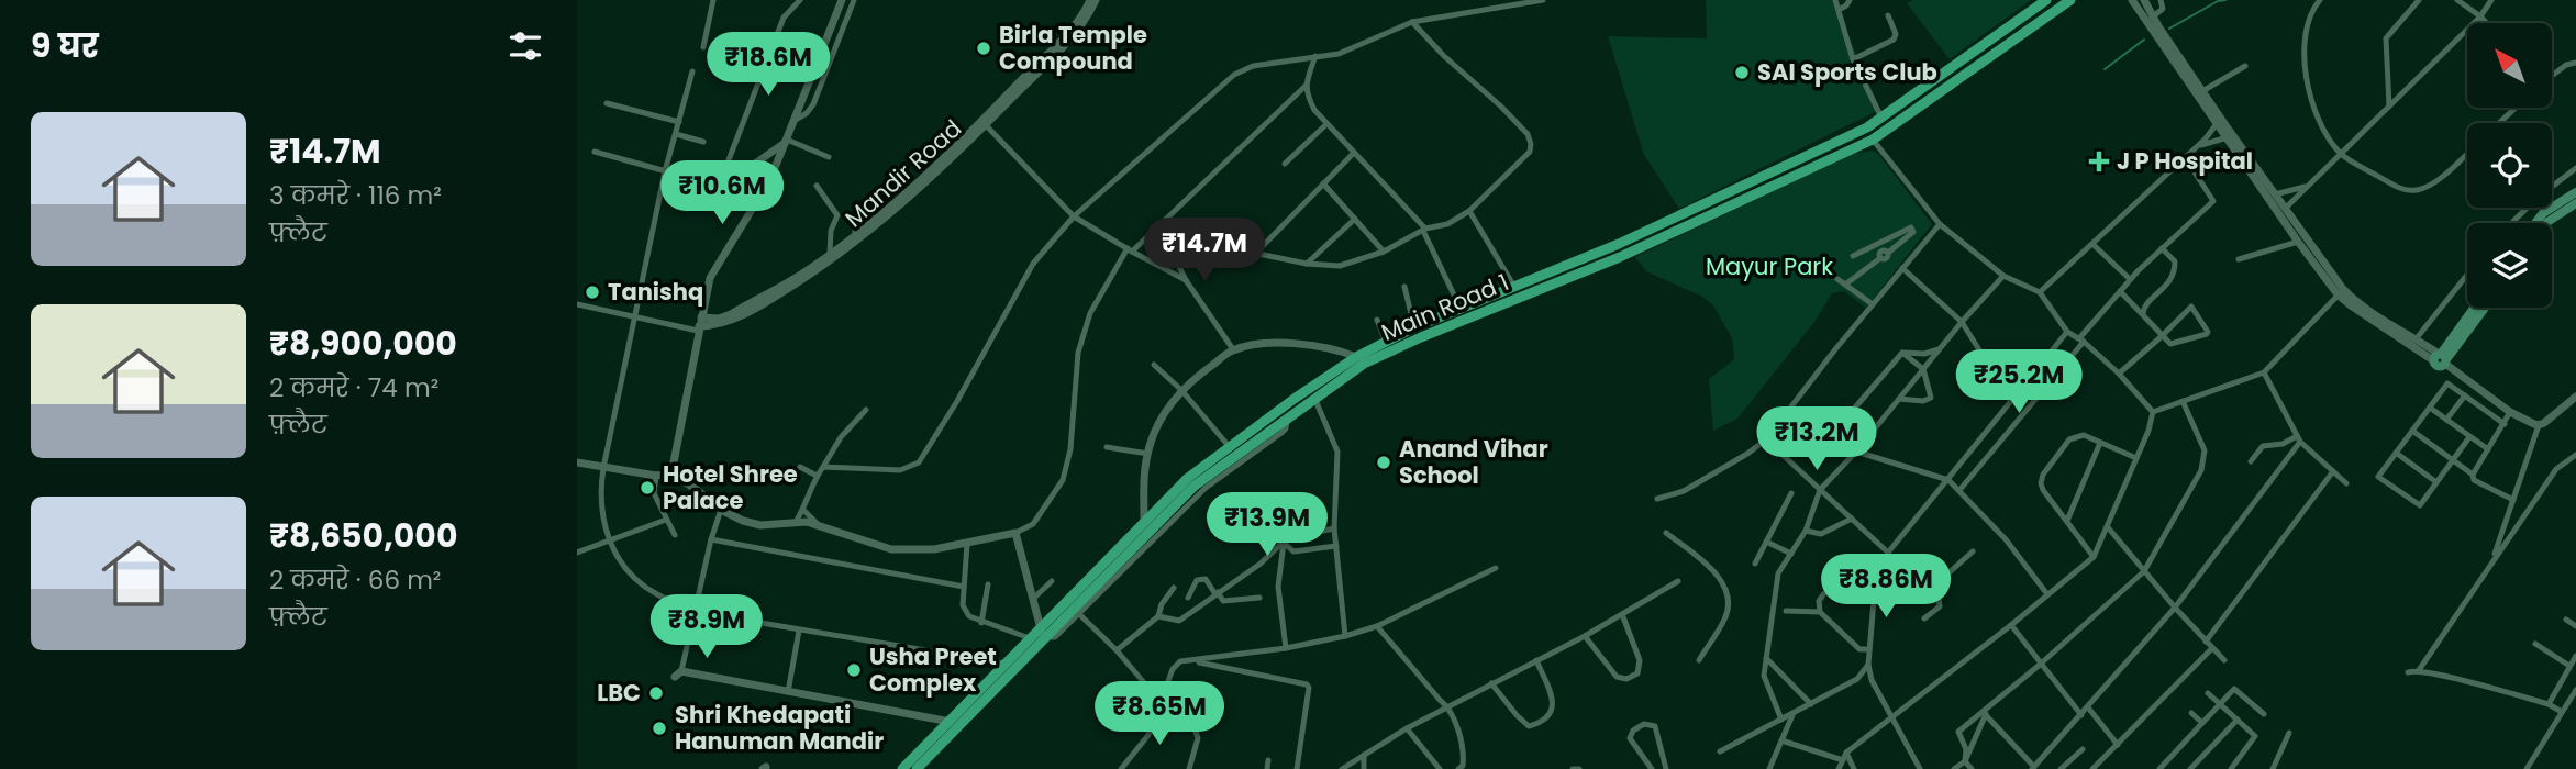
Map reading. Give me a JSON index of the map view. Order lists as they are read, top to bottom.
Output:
{
  "streets": {
    "main road": ["Main Road 1"],
    "street": ["Mandir Road"]
  },
  "parks": ["Mayur Park"],
  "places": {
    "other": [
      "Birla Temple Compound",
      "SAI Sports Club",
      "Tanishq",
      "Anand Vihar School",
      "Hotel Shree Palace",
      "Usha Preet Complex",
      "LBC",
      "Shri Khedapati Hanuman Mandir"
    ],
    "health": ["J P Hospital"]
  },
  "north": "top left",
  "page": {
    "heading": "9 घर",
    "price": [
      "₹18.6M",
      "₹10.6M",
      "₹14.7M",
      "₹25.2M",
      "₹13.2M",
      "₹13.9M",
      "₹8.86M",
      "₹8.9M",
      "₹8.65M"
    ],
    "list": [
      {
        "name": "₹14.7M",
        "note": "3 कमरे · 116 m² · फ़्लैट"
      },
      {
        "name": "₹8,900,000",
        "note": "2 कमरे · 74 m² · फ़्लैट"
      },
      {
        "name": "₹8,650,000",
        "note": "2 कमरे · 66 m² · फ़्लैट"
      }
    ]
  }
}
